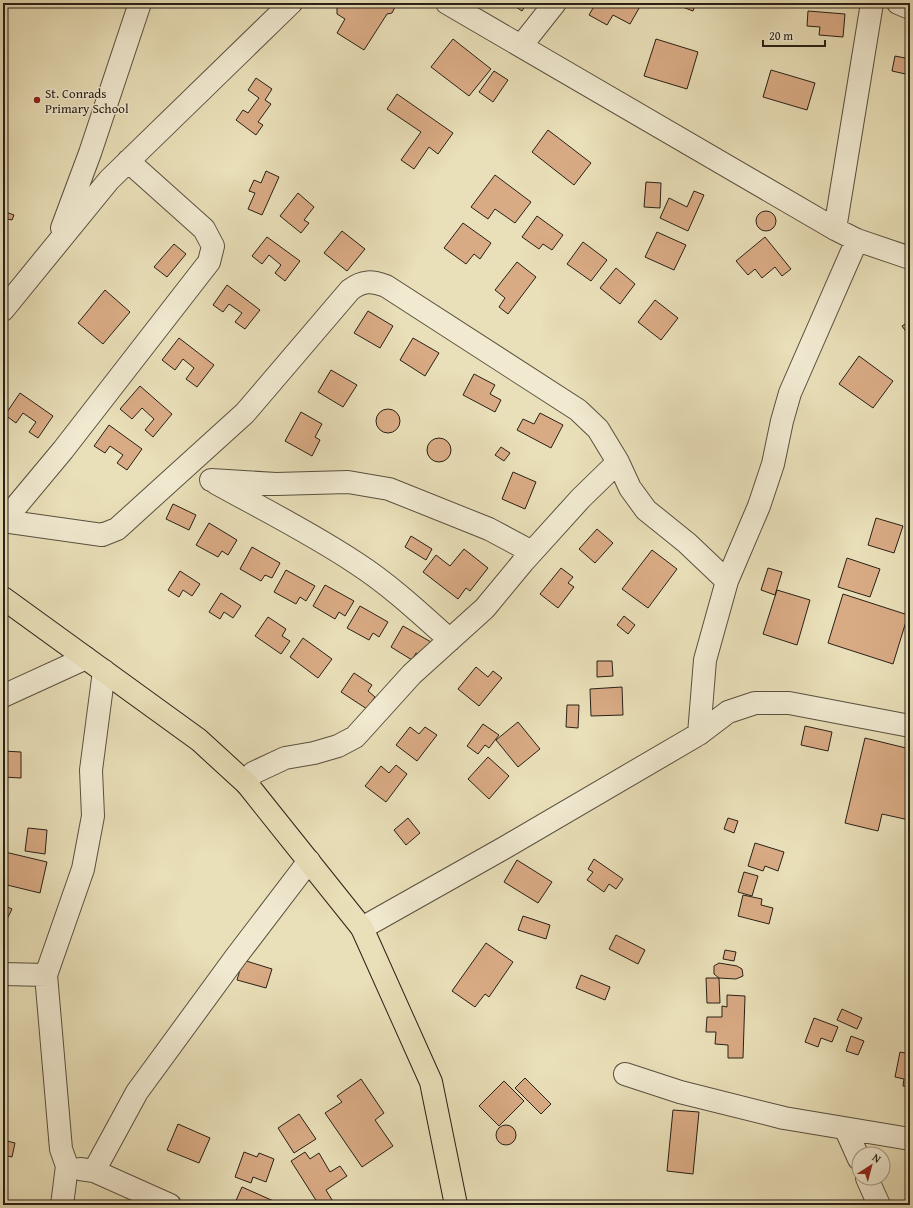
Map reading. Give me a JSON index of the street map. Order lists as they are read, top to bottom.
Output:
{
  "places": ["St. Conrads Primary School"],
  "scale_bar": "20 m",
  "north": "top right"
}
